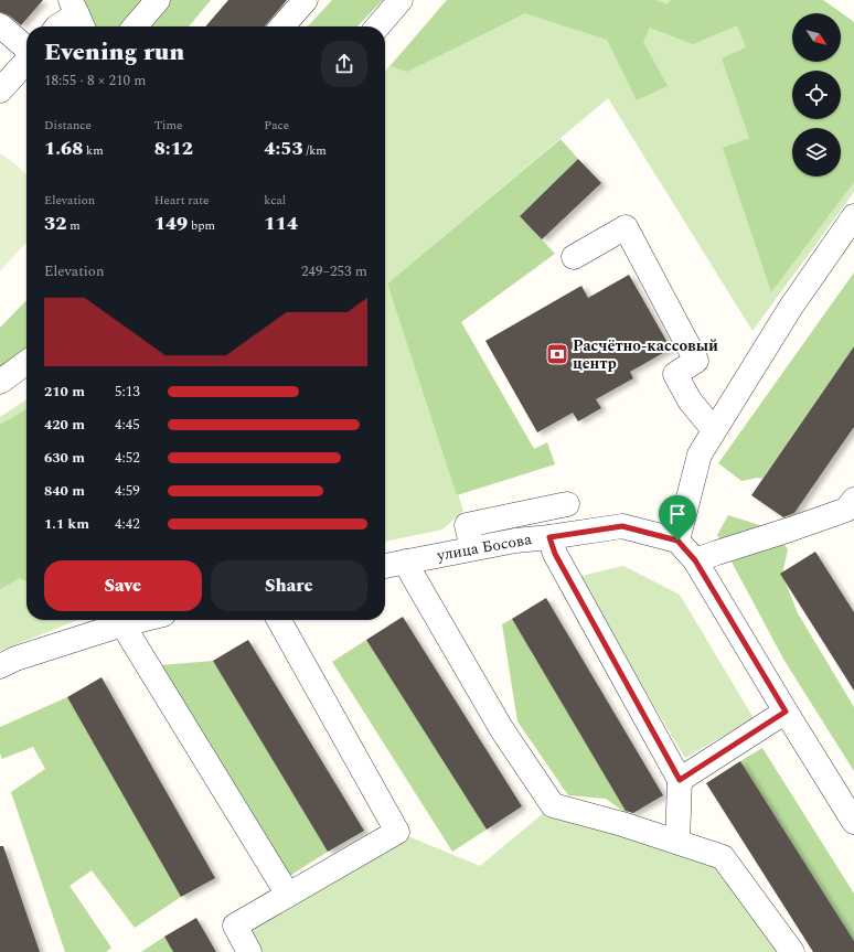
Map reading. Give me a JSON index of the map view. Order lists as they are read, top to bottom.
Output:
{
  "streets": {
    "street": ["улица Босова"]
  },
  "places": {
    "bank": ["Расчётно-кассовый центр"]
  },
  "north": "bottom right",
  "page": {
    "heading": ["Evening run", "18:55 · 8 × 210 m"],
    "stats": [
      ["Distance", "1.68 km"],
      ["Time", "8:12"],
      ["Pace", "4:53 /km"],
      ["Elevation", "32 m"],
      ["Heart rate", "149 bpm"],
      ["kcal", "114"]
    ],
    "chart": ["Elevation", "249–253 m"],
    "list": [
      {
        "name": "210 m",
        "note": "5:13"
      },
      {
        "name": "420 m",
        "note": "4:45"
      },
      {
        "name": "630 m",
        "note": "4:52"
      },
      {
        "name": "840 m",
        "note": "4:59"
      },
      {
        "name": "1.1 km",
        "note": "4:42"
      }
    ],
    "buttons": ["Save", "Share"]
  }
}
